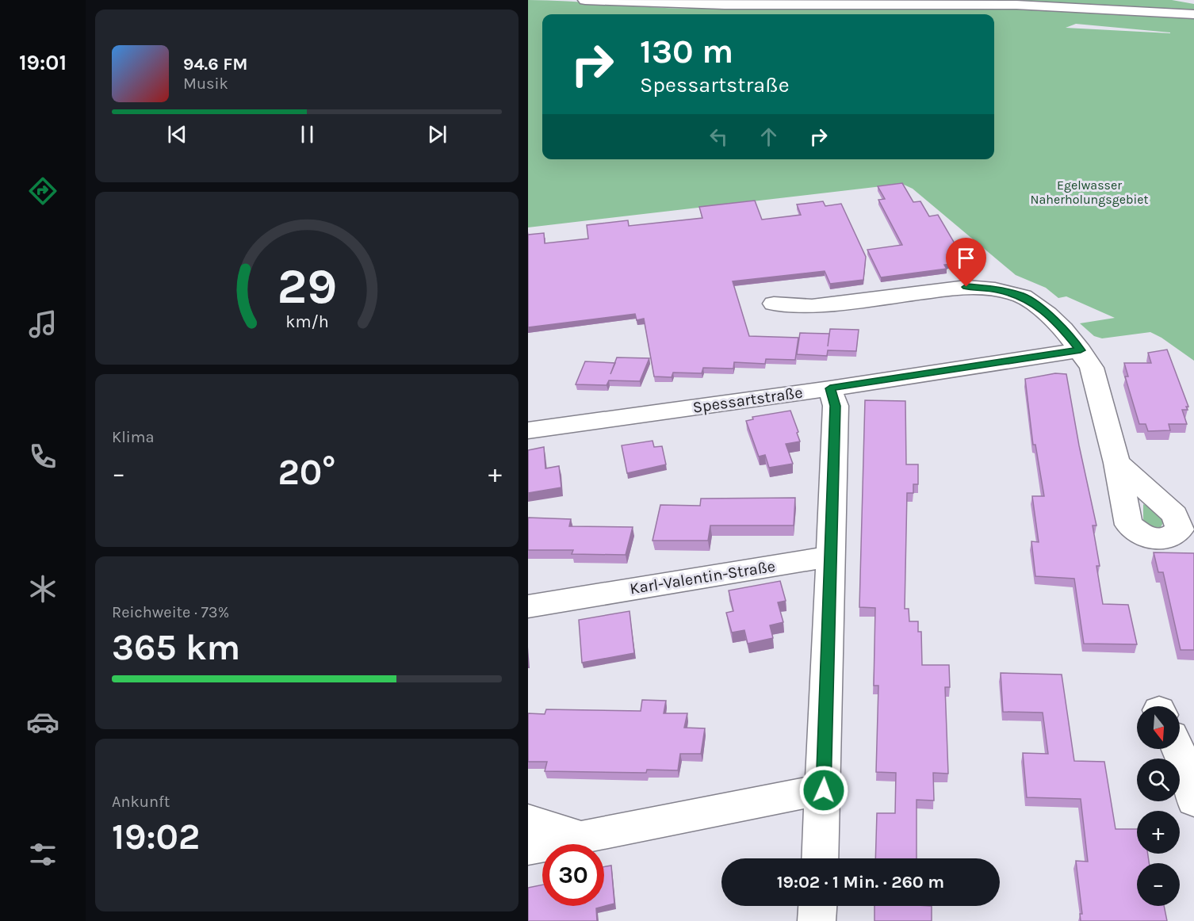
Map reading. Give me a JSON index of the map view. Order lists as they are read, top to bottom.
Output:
{
  "streets": {
    "main road": ["Spessartstraße", "Karl-Valentin-Straße"]
  },
  "parks": ["Egelwasser Naherholungsgebiet"],
  "north": "bottom",
  "page": {
    "tabs": "19:01",
    "turn": ["130 m", "Spessartstraße"],
    "song": ["94.6 FM", "Musik"],
    "tile": [
      "Klima",
      ["Reichweite · 73%", "365 km"],
      ["Ankunft", "19:02"]
    ],
    "heat": ["−", "20°", "+"],
    "map_buttons": ["+", "−"],
    "limit": "30",
    "trip": "19:02 · 1 Min. · 260 m",
    "gauge": ["29", "km/h"]
  }
}
